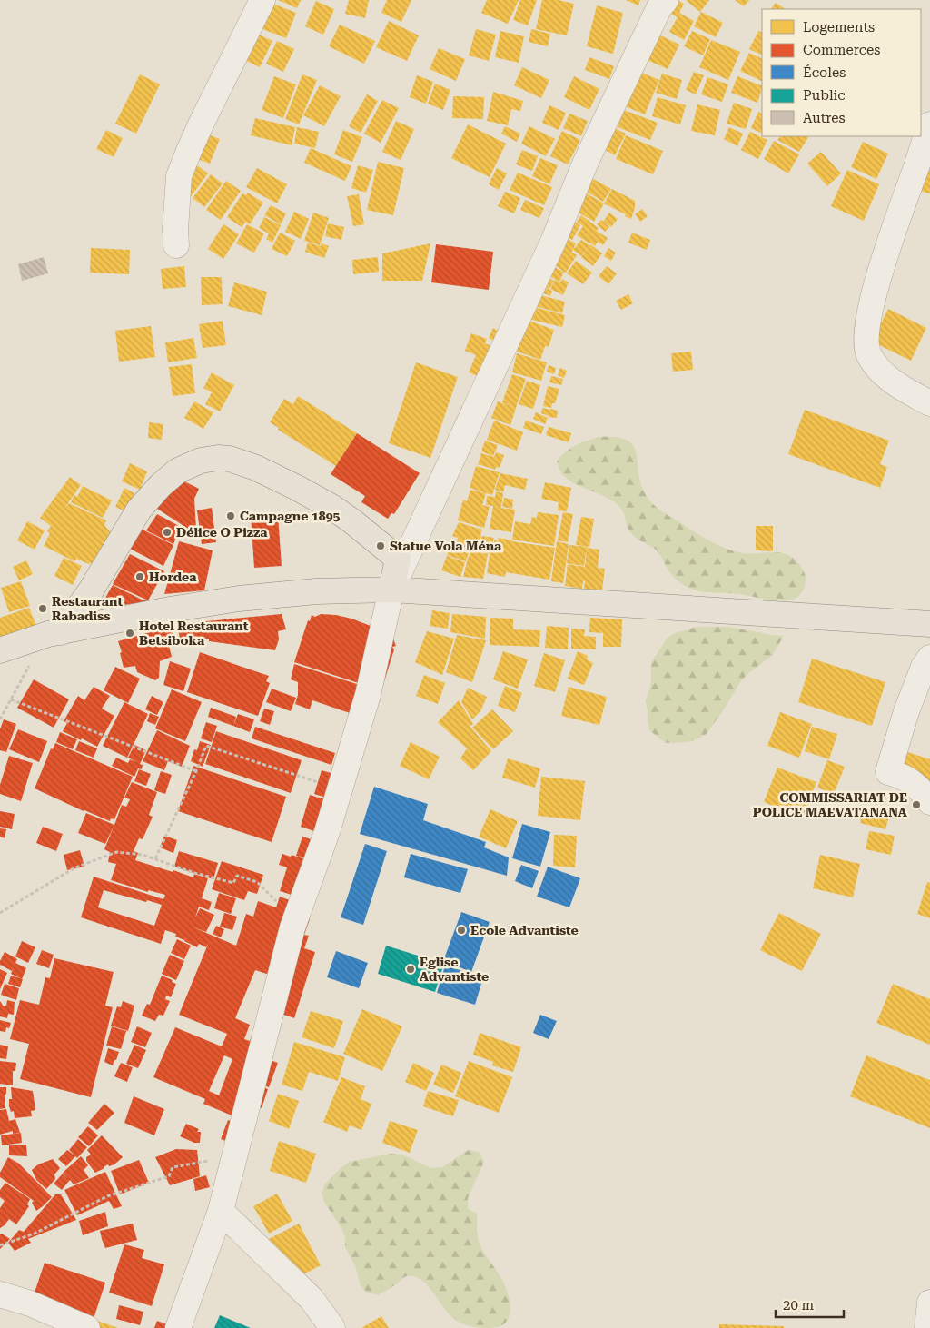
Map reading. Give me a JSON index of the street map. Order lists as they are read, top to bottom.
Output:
{
  "places": [
    "Campagne 1895",
    "Délice O Pizza",
    "Statue Vola Ména",
    "Hordea",
    "Restaurant Rabadiss",
    "Hotel Restaurant Betsiboka",
    "COMMISSARIAT DE POLICE MAEVATANANA",
    "Ecole Advantiste",
    "Eglise Advantiste"
  ],
  "legend": [
    "Logements",
    "Commerces",
    "Écoles",
    "Public",
    "Autres"
  ],
  "scale_bar": "20 m"
}
